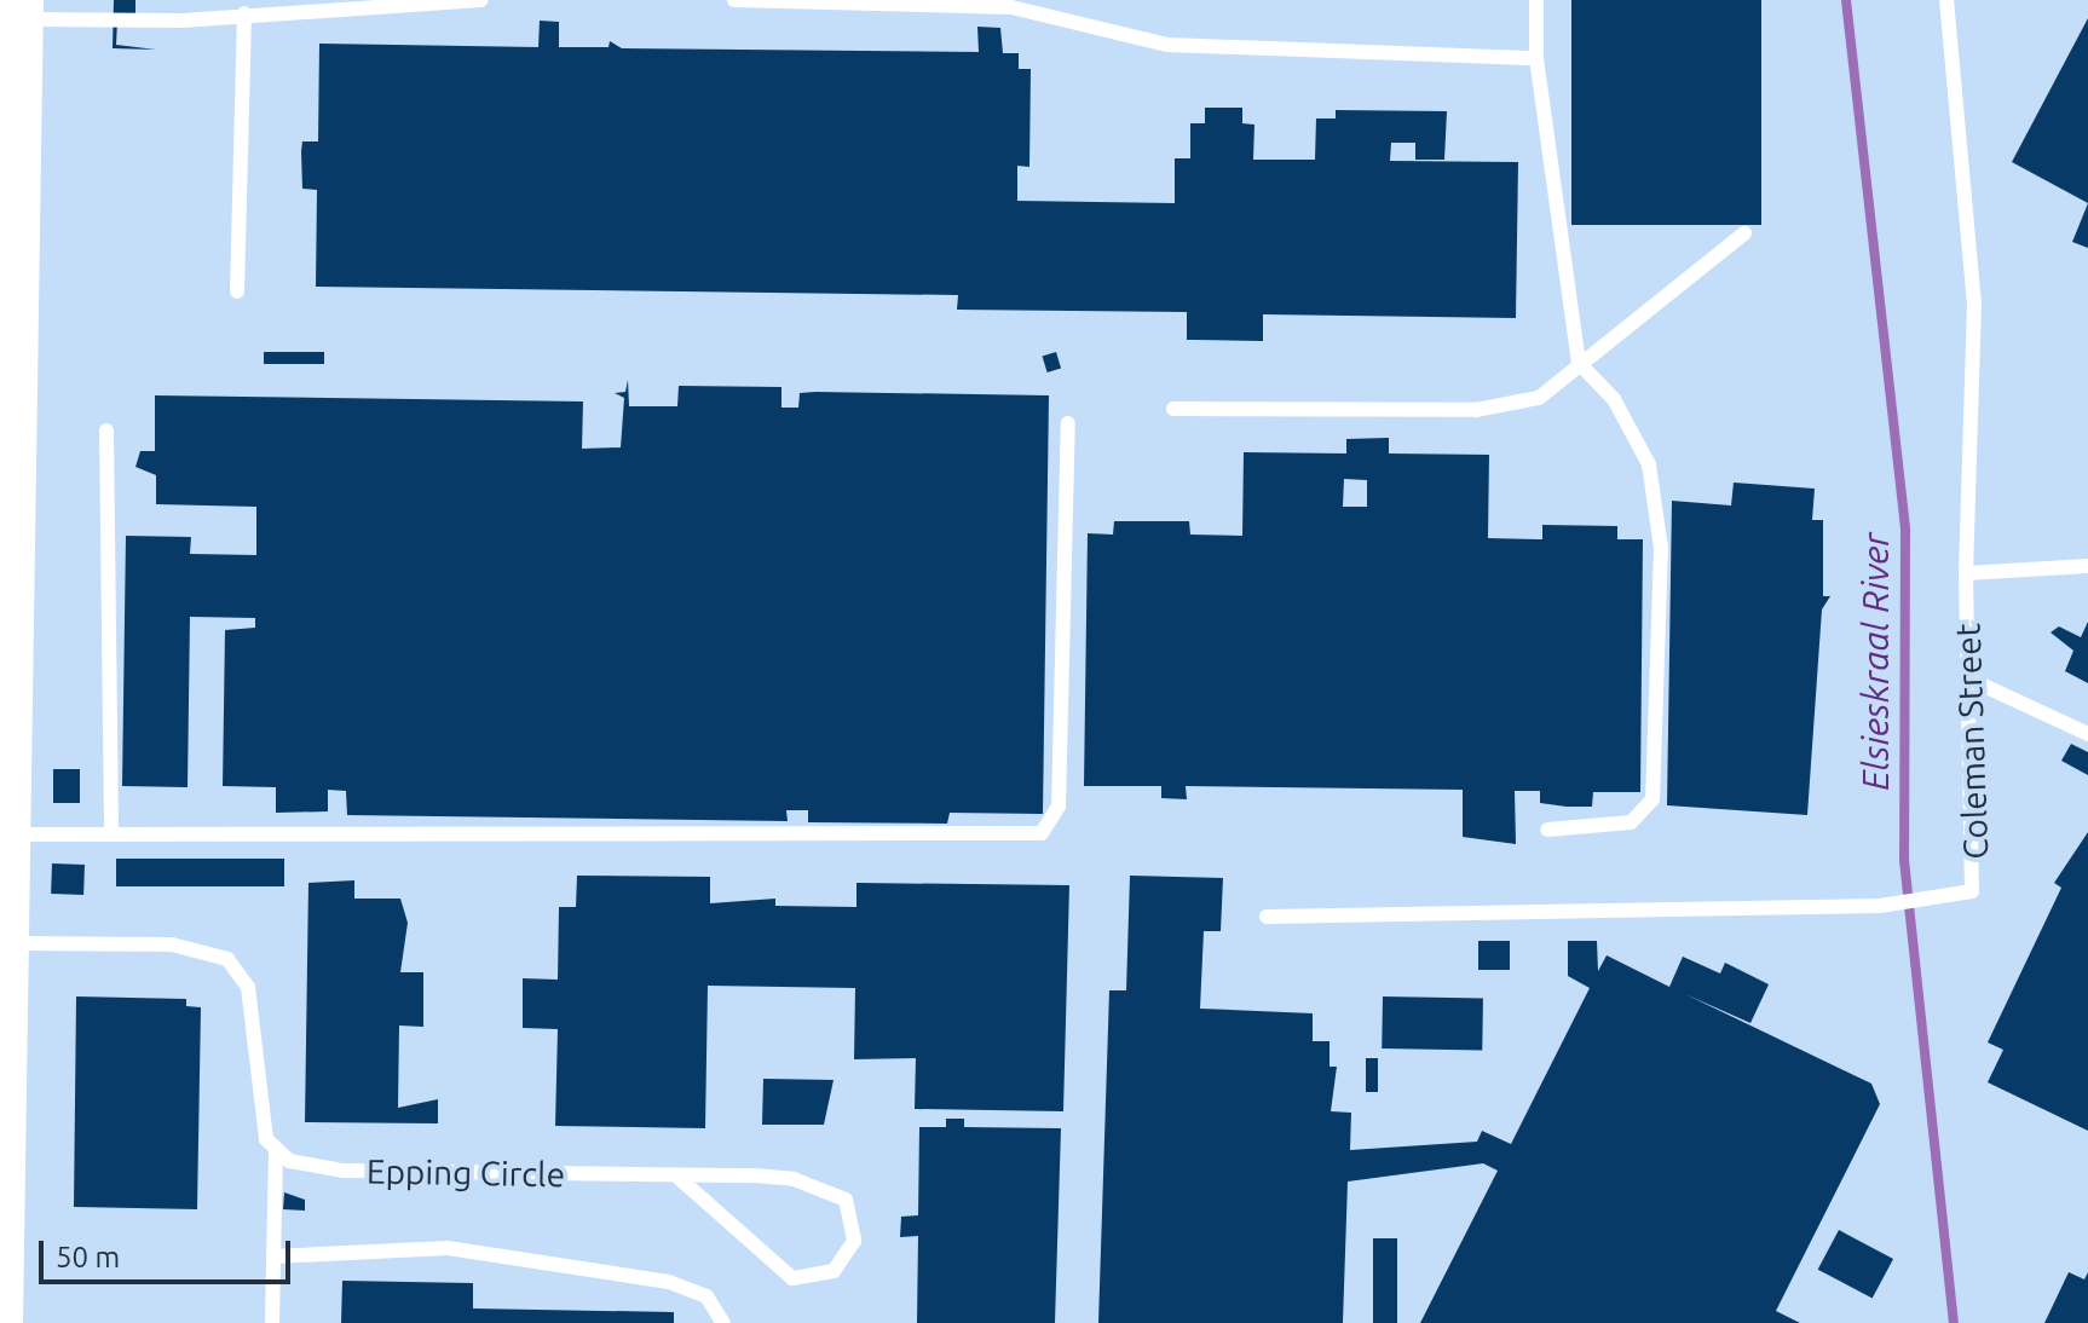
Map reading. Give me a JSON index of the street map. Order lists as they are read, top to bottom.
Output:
{
  "streets": {
    "lane": ["Coleman Street", "Epping Circle"]
  },
  "water": ["Elsieskraal River"],
  "scale_bar": "50 m"
}
